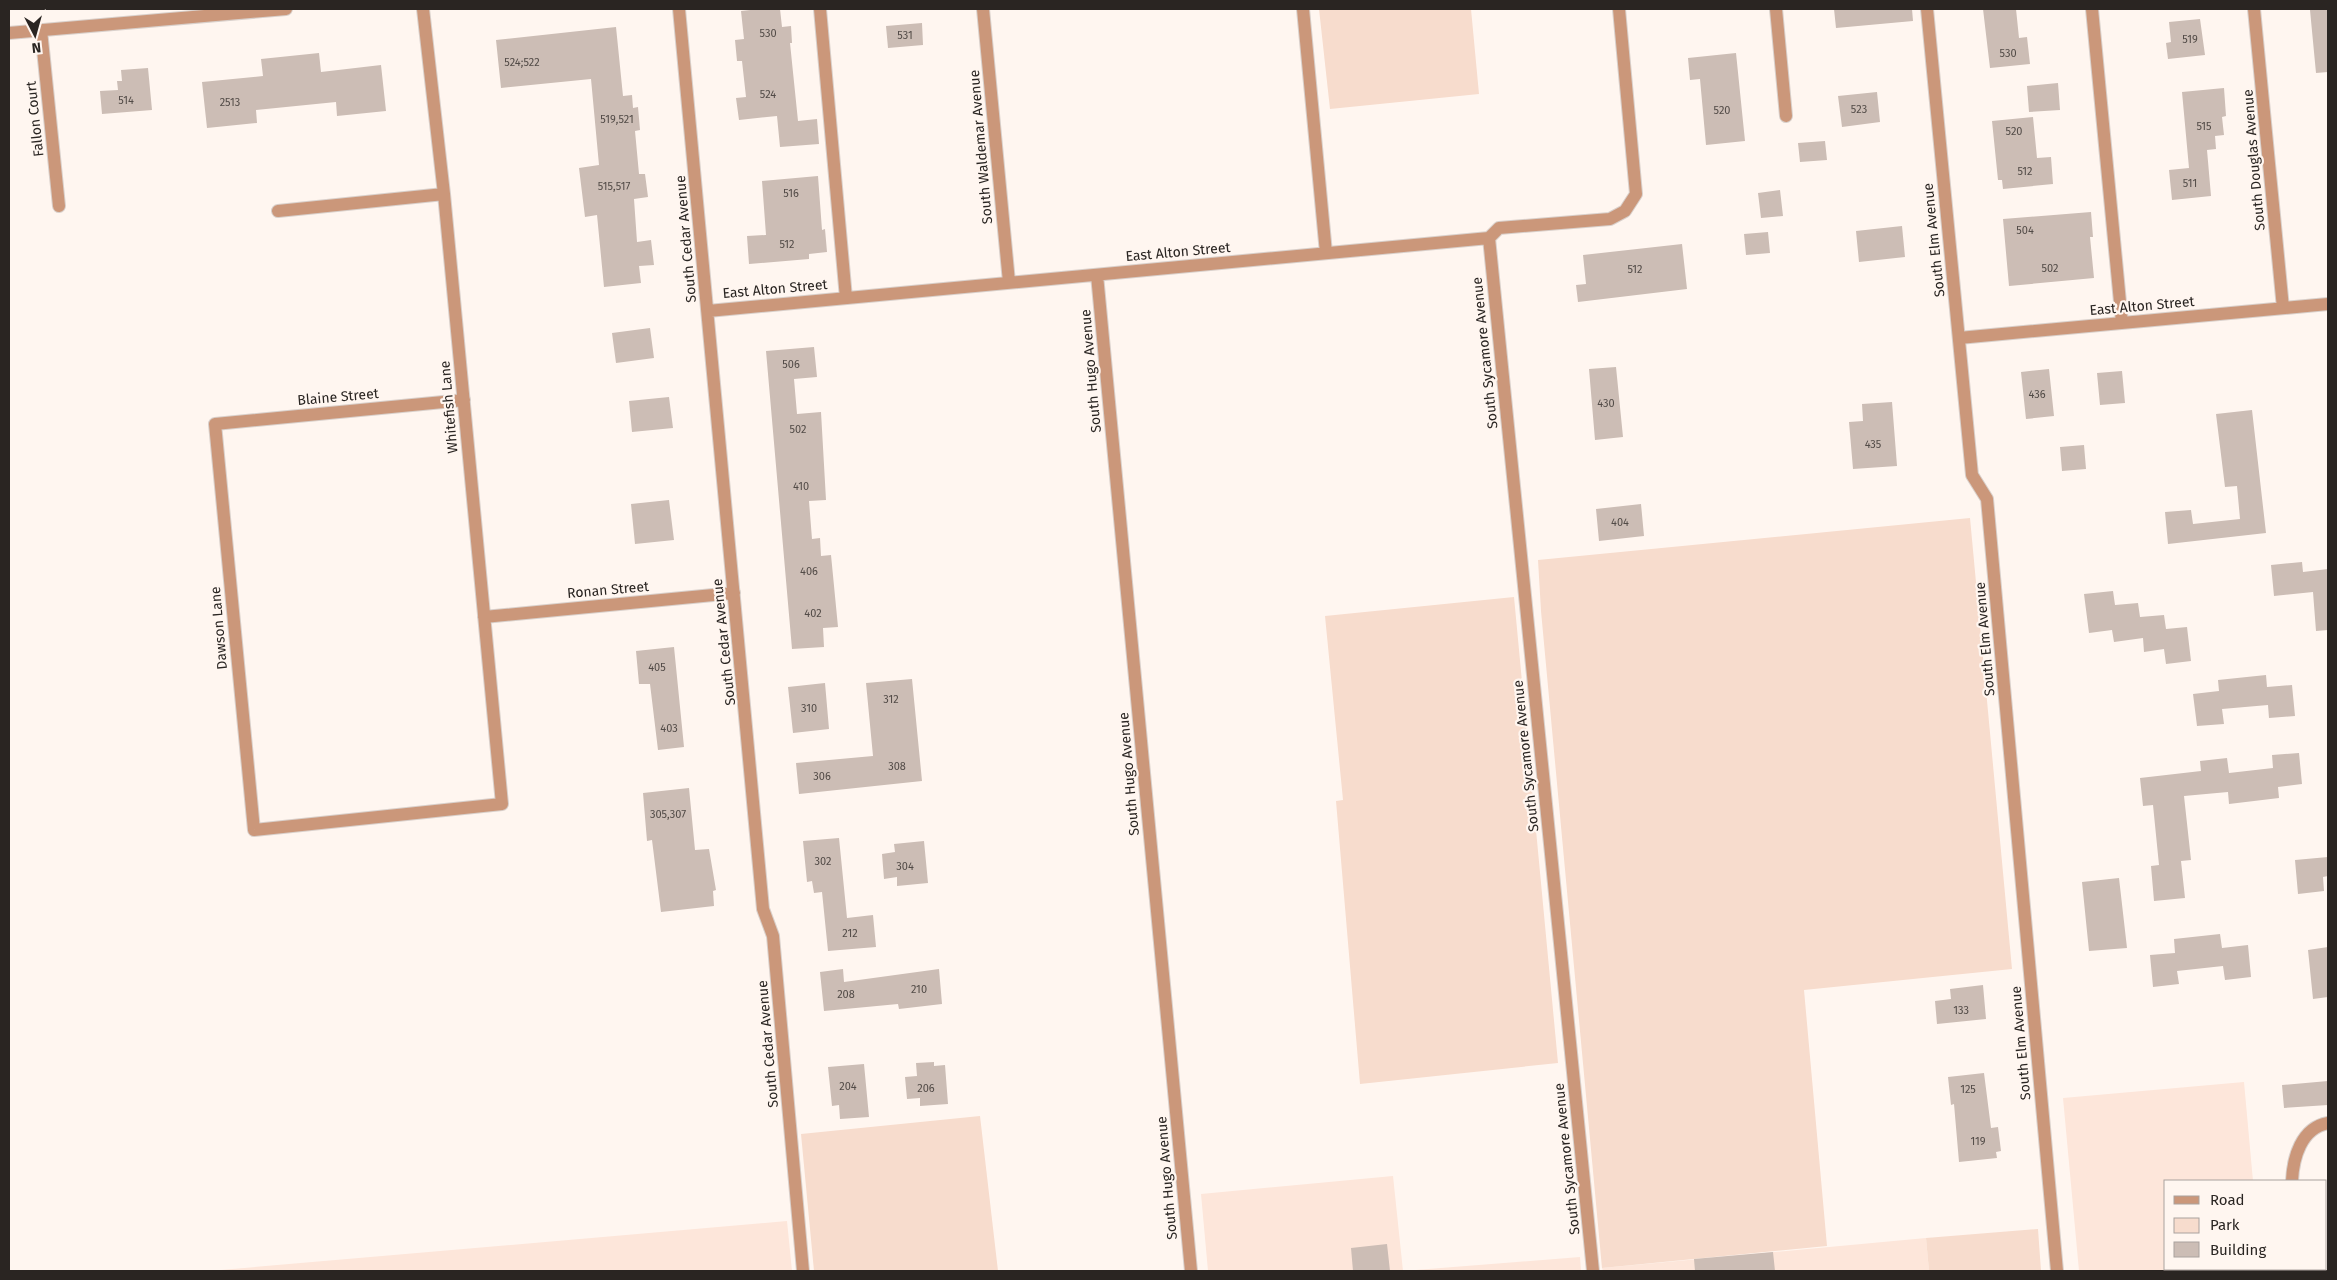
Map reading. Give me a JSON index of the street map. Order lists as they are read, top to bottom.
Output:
{
  "streets": {
    "street": [
      "Fallon Court",
      "South Waldemar Avenue",
      "South Douglas Avenue",
      "South Cedar Avenue",
      "South Elm Avenue",
      "East Alton Street",
      "South Sycamore Avenue",
      "South Hugo Avenue",
      "Blaine Street",
      "Whitefish Lane",
      "Ronan Street",
      "Dawson Lane"
    ]
  },
  "crossings": [
    ["South Waldemar Avenue", "East Alton Street"],
    ["South Douglas Avenue", "East Alton Street"],
    ["South Cedar Avenue", "East Alton Street"],
    ["South Cedar Avenue", "Ronan Street"],
    ["South Elm Avenue", "East Alton Street"],
    ["East Alton Street", "South Sycamore Avenue"],
    ["East Alton Street", "South Hugo Avenue"],
    ["Blaine Street", "Whitefish Lane"],
    ["Blaine Street", "Dawson Lane"],
    ["Whitefish Lane", "Ronan Street"],
    ["Whitefish Lane", "Dawson Lane"]
  ],
  "house_numbers": [
    "530",
    "531",
    "519",
    "530",
    "524;522",
    "524",
    "514",
    "2513",
    "523",
    "520",
    "519,521",
    "515",
    "520",
    "512",
    "511",
    "515,517",
    "516",
    "504",
    "512",
    "502",
    "512",
    "506",
    "436",
    "430",
    "502",
    "435",
    "410",
    "404",
    "406",
    "402",
    "405",
    "312",
    "310",
    "403",
    "308",
    "306",
    "305,307",
    "302",
    "304",
    "212",
    "210",
    "208",
    "133",
    "204",
    "206",
    "125",
    "119"
  ],
  "legend": ["Road", "Park", "Building"],
  "north": "bottom"
}
